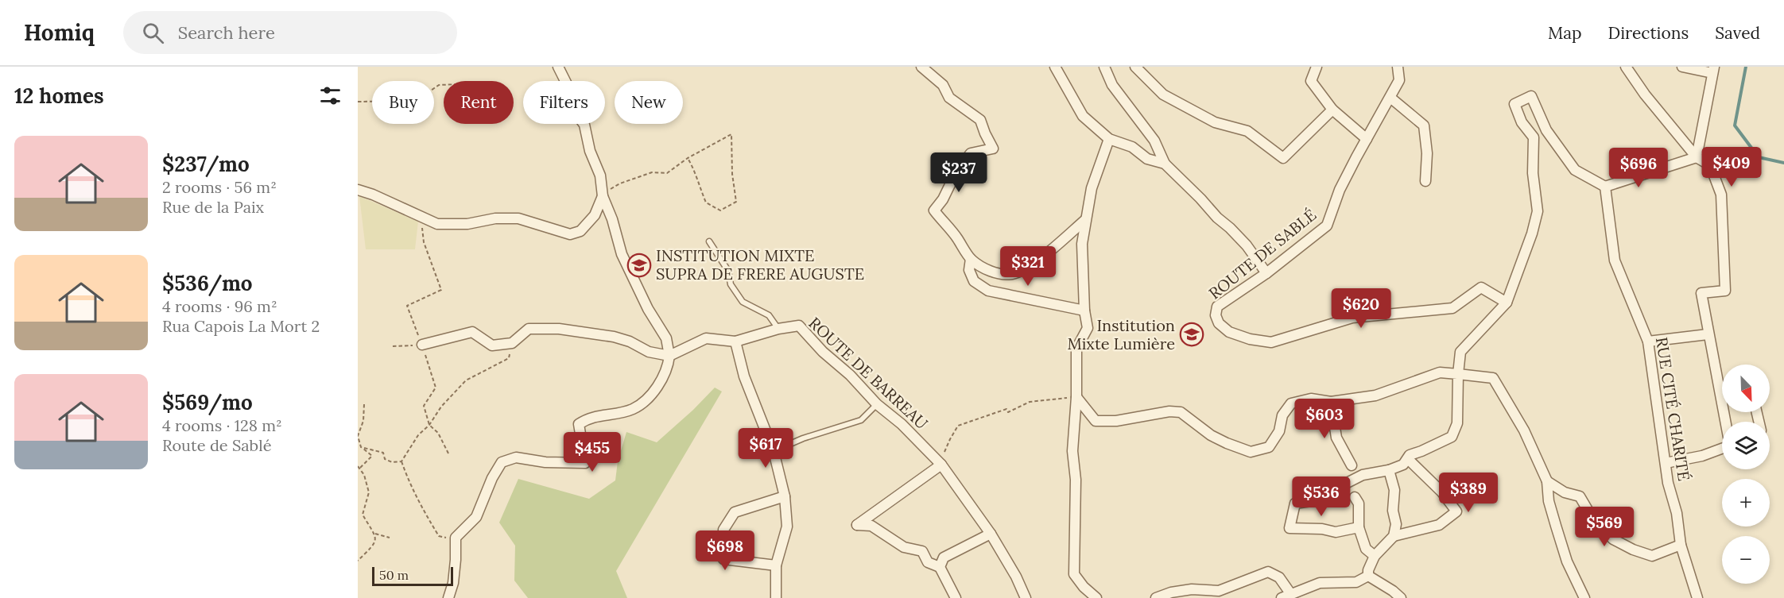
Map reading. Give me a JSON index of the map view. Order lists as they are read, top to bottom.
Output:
{
  "streets": {
    "street": ["ROUTE DE SABLÉ", "ROUTE DE BARREAU", "RUE CITÉ CHARITÉ"]
  },
  "places": {
    "school or university": ["INSTITUTION MIXTE SUPRA DE FRERE AUGUSTE", "Institution Mixte Lumière"]
  },
  "scale_bar": "50 m",
  "north": "bottom right",
  "page": {
    "header": "Homiq",
    "search": "Search here",
    "nav": ["Map", "Directions", "Saved"],
    "heading": "12 homes",
    "chip": [
      "Buy",
      "Rent",
      "Filters",
      "New"
    ],
    "list": [
      {
        "name": "$237/mo",
        "note": "2 rooms · 56 m² · Rue de la Paix"
      },
      {
        "name": "$536/mo",
        "note": "4 rooms · 96 m² · Rua Capois La Mort 2"
      },
      {
        "name": "$569/mo",
        "note": "4 rooms · 128 m² · Route de Sablé"
      }
    ],
    "price": [
      "$409",
      "$696",
      "$237",
      "$321",
      "$620",
      "$603",
      "$617",
      "$455",
      "$389",
      "$536",
      "$569",
      "$698"
    ],
    "map_buttons": ["+", "−"],
    "scale": "50 m"
  }
}
